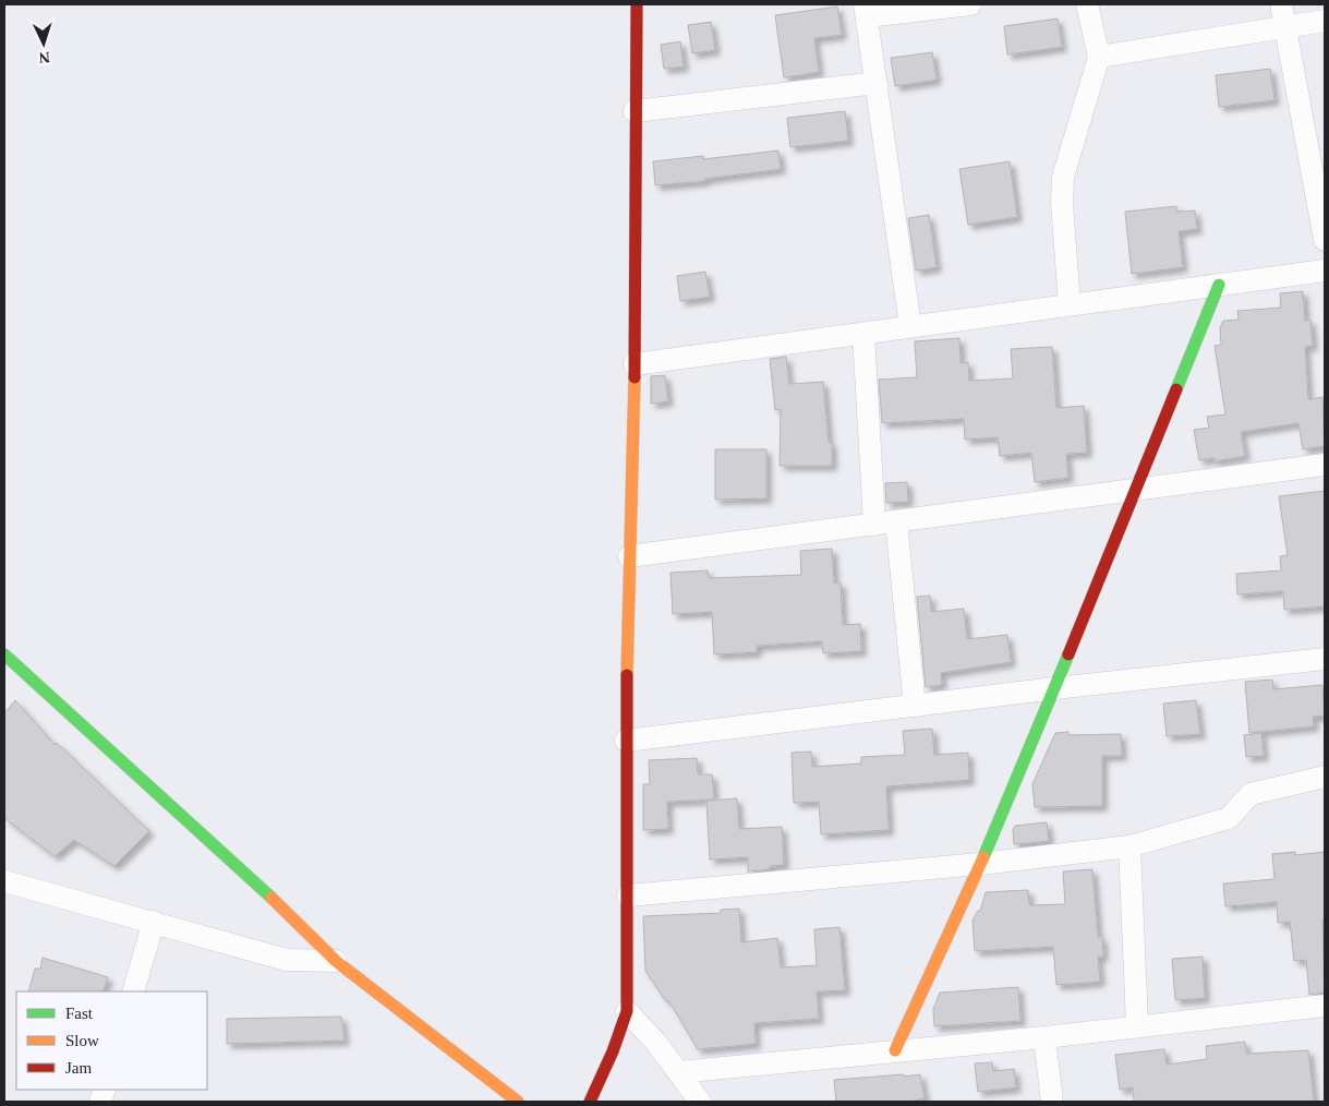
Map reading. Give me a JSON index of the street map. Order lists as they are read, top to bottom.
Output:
{
  "legend": ["Fast", "Slow", "Jam"],
  "north": "bottom"
}
